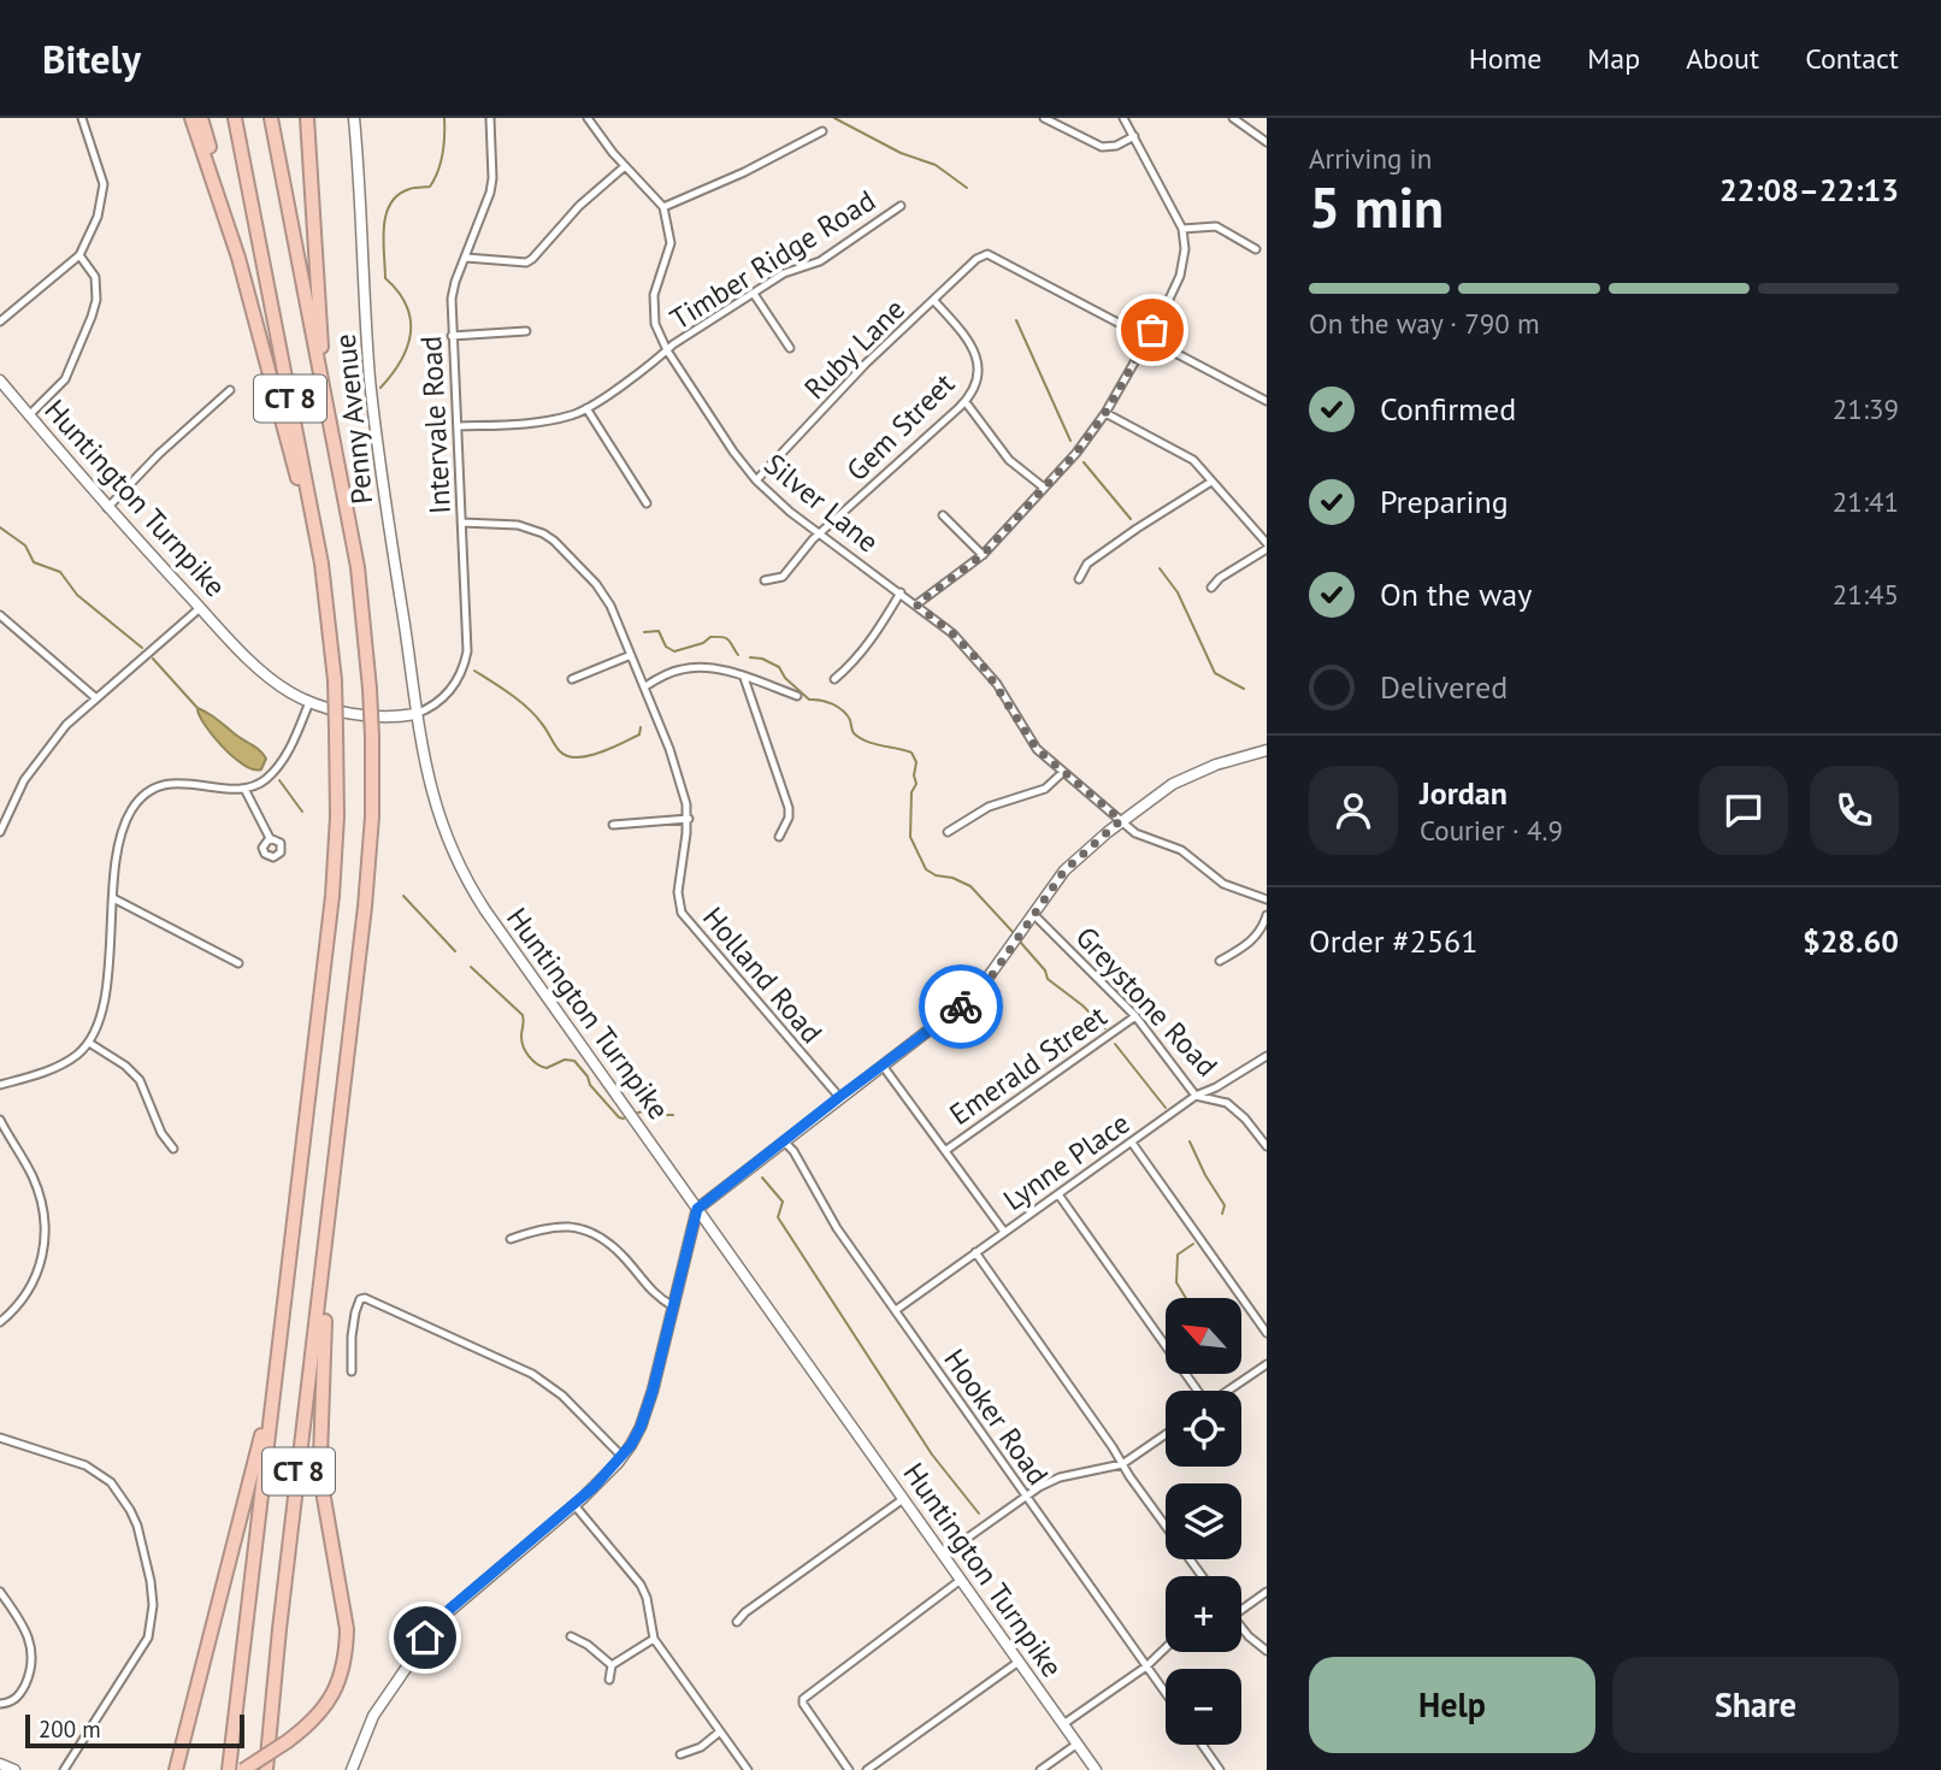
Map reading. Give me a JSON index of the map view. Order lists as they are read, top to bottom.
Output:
{
  "streets": {
    "highway": ["CT 8"],
    "main road": ["Penny Avenue", "Huntington Turnpike"],
    "street": [
      "Timber Ridge Road",
      "Ruby Lane",
      "Intervale Road",
      "Gem Street",
      "Silver Lane",
      "Holland Road",
      "Greystone Road",
      "Emerald Street",
      "Lynne Place",
      "Hooker Road"
    ]
  },
  "crossings": [
    ["Timber Ridge Road", "Intervale Road"],
    ["Timber Ridge Road", "Silver Lane"],
    ["Ruby Lane", "Gem Street"],
    ["Ruby Lane", "Silver Lane"],
    ["Penny Avenue", "Intervale Road"],
    ["Penny Avenue", "Huntington Turnpike"],
    ["Intervale Road", "Huntington Turnpike"],
    ["Intervale Road", "Holland Road"],
    ["Gem Street", "Silver Lane"],
    ["Greystone Road", "Emerald Street"],
    ["Greystone Road", "Lynne Place"],
    ["Lynne Place", "Hooker Road"]
  ],
  "scale_bar": "200 m",
  "north": "top left",
  "page": {
    "header": "Bitely",
    "nav": [
      "Home",
      "Map",
      "About",
      "Contact"
    ],
    "heading": ["5 min", "Arriving in", "22:08–22:13"],
    "panel": [
      "Jordan",
      "Courier · 4.9",
      "Order #2561",
      "$28.60"
    ],
    "bar": "On the way · 790 m",
    "list": [
      ["Confirmed", "21:39"],
      ["Preparing", "21:41"],
      ["On the way", "21:45"],
      "Delivered"
    ],
    "map_buttons": ["+", "−"],
    "buttons": ["Help", "Share"],
    "scale": "200 m"
  }
}
